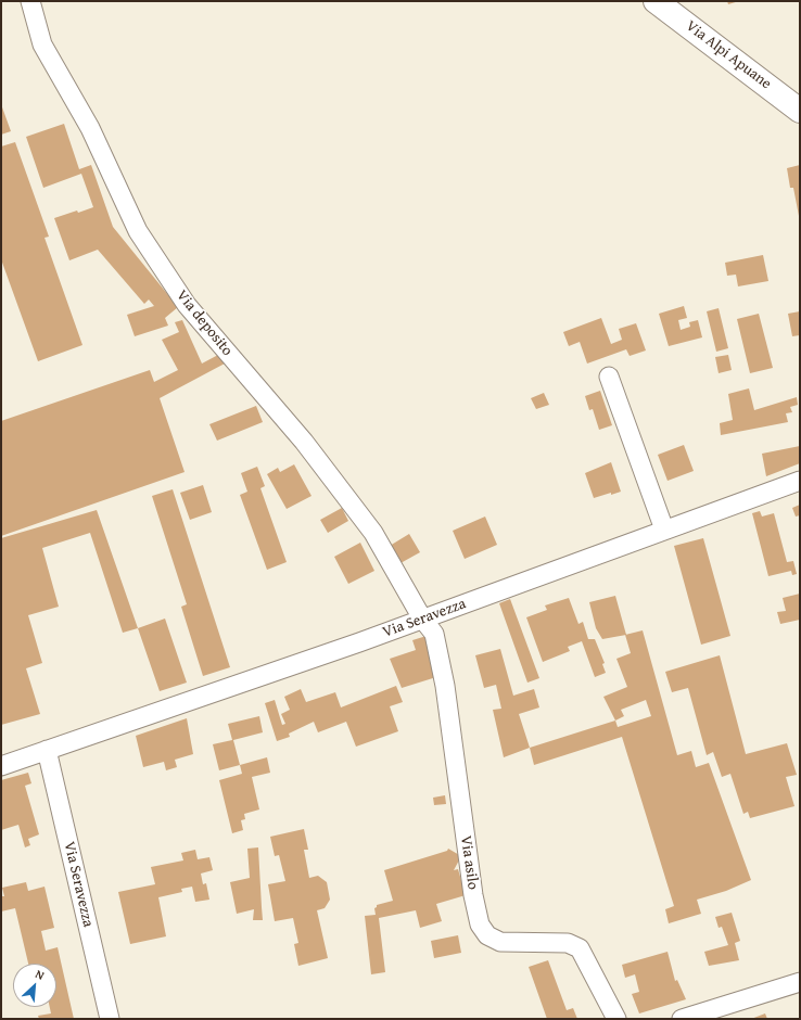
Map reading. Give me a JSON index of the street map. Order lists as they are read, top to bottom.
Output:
{
  "streets": {
    "main road": ["Via Alpi Apuane"],
    "street": ["Via deposito", "Via Seravezza", "Via asilo"]
  },
  "crossings": [
    ["Via deposito", "Via Seravezza"],
    ["Via deposito", "Via asilo"],
    ["Via Seravezza", "Via asilo"]
  ],
  "north": "top right"
}
